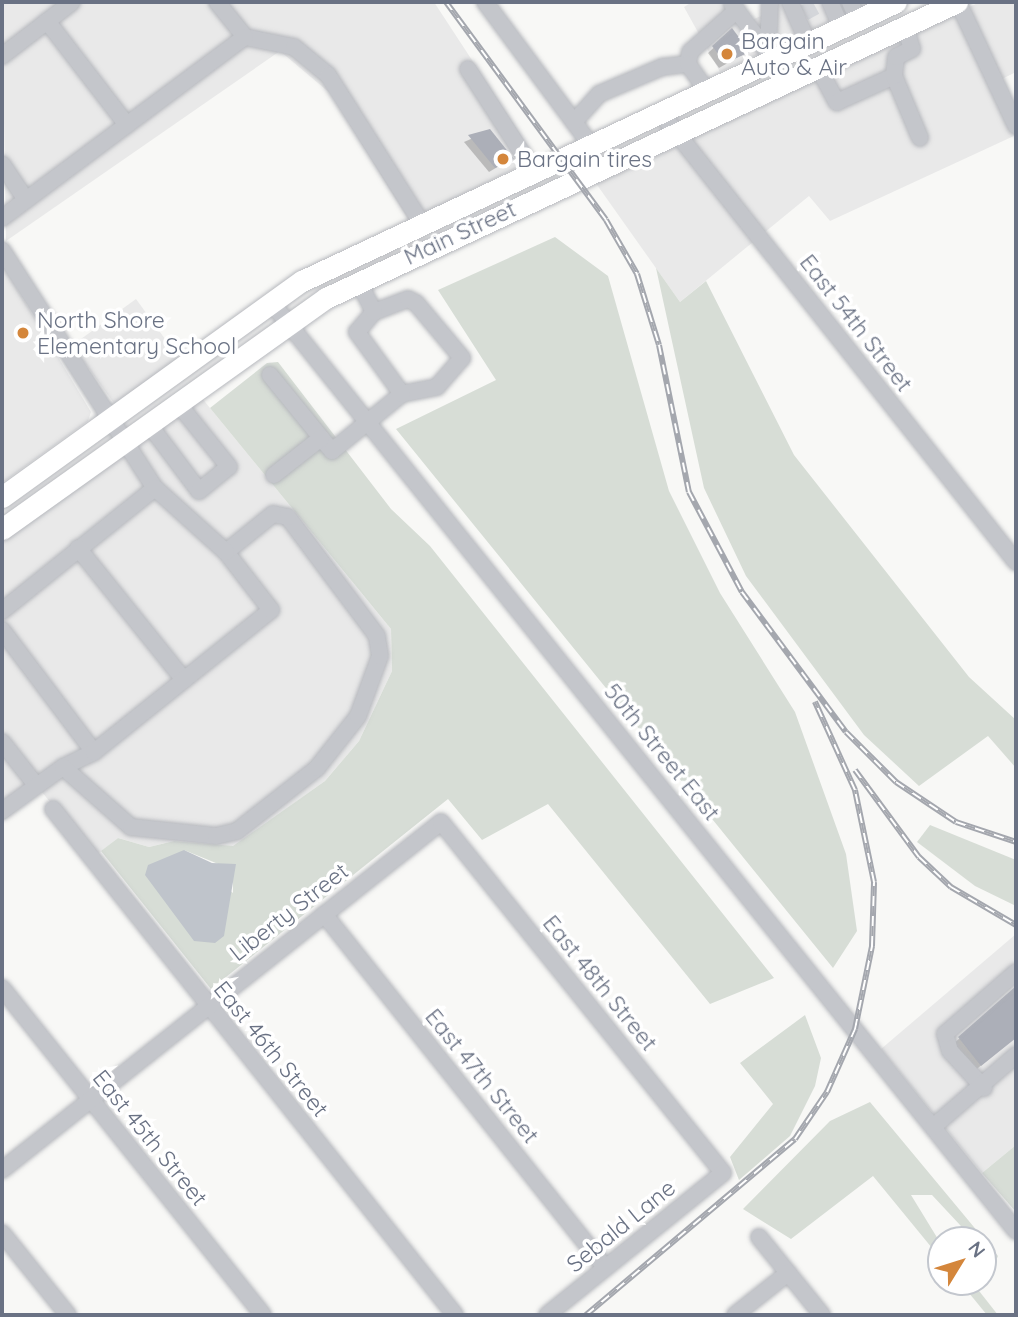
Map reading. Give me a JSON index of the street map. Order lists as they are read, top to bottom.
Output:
{
  "streets": {
    "main road": ["Main Street"],
    "street": [
      "East 54th Street",
      "50th Street East",
      "Liberty Street",
      "East 48th Street",
      "East 46th Street",
      "East 47th Street",
      "East 45th Street",
      "Sebald Lane"
    ]
  },
  "crossings": [
    ["Main Street", "East 54th Street"],
    ["Main Street", "50th Street East"],
    ["Liberty Street", "East 48th Street"],
    ["Liberty Street", "East 46th Street"],
    ["Liberty Street", "East 47th Street"],
    ["Liberty Street", "East 45th Street"],
    ["East 48th Street", "Sebald Lane"],
    ["East 47th Street", "Sebald Lane"]
  ],
  "places": ["Bargain Auto & Air", "Bargain tires", "North Shore Elementary School"],
  "north": "top right"
}
